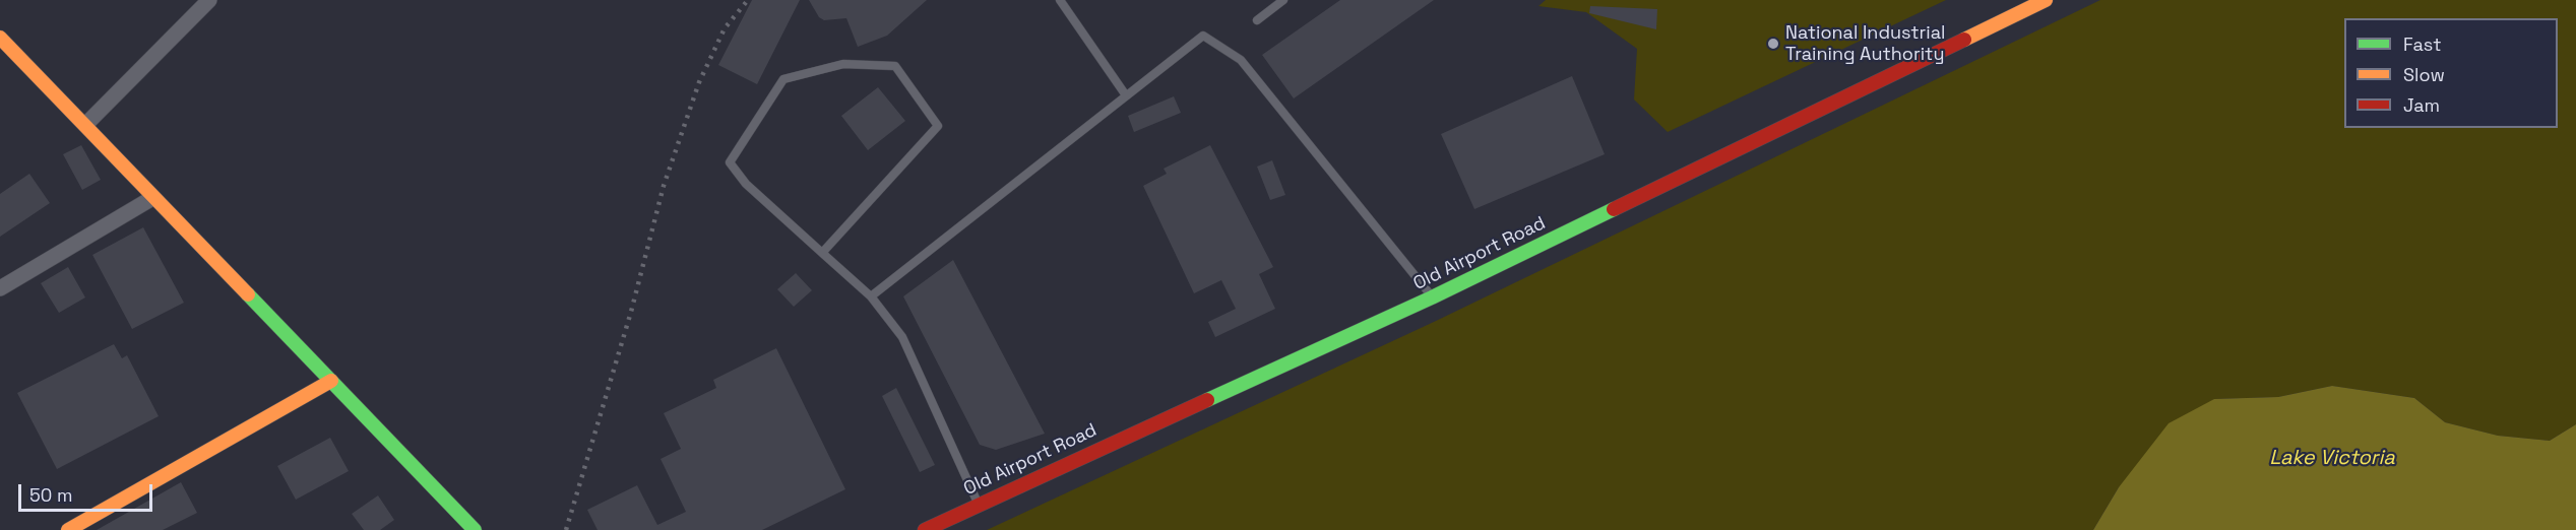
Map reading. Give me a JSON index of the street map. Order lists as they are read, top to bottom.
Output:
{
  "streets": {
    "main road": ["Old Airport Road"]
  },
  "water": ["Lake Victoria"],
  "places": ["National Industrial Training Authority"],
  "legend": ["Fast", "Slow", "Jam"],
  "scale_bar": "50 m"
}
